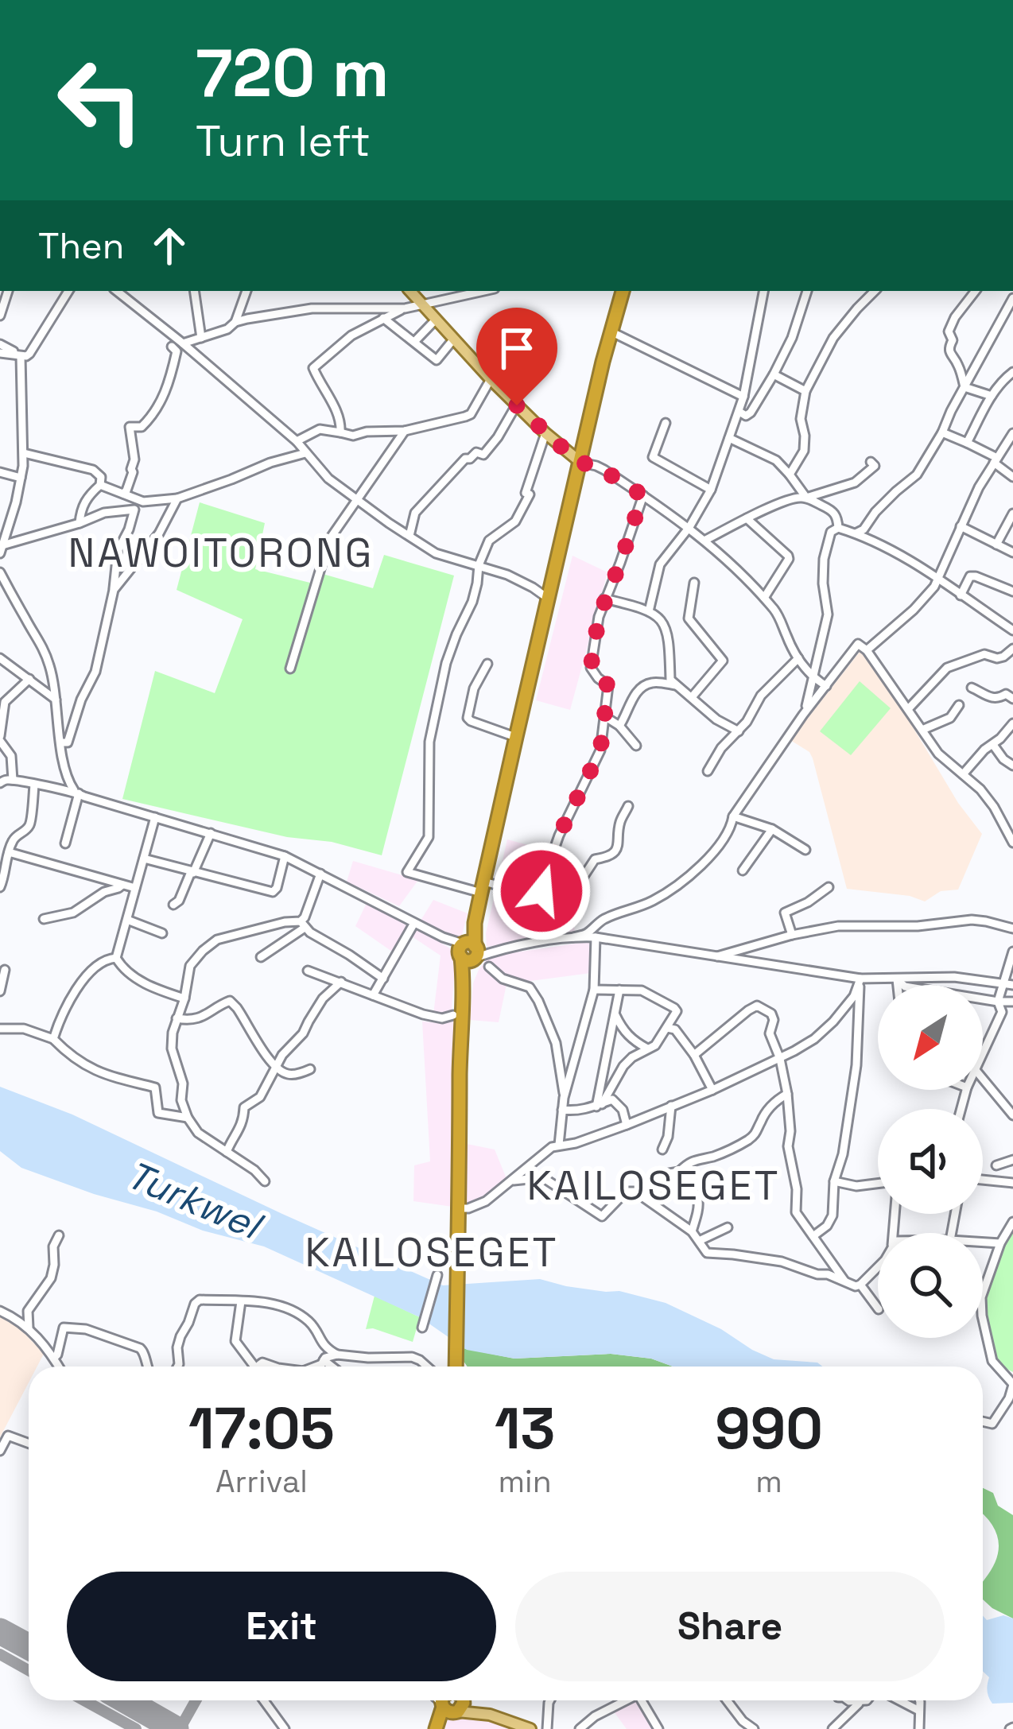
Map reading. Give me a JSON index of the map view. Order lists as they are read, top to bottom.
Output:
{
  "districts": ["NAWOITORONG", "KAILOSEGET", "KAILOSEGET"],
  "water": ["Turkwel"],
  "north": "bottom left",
  "page": {
    "turn": ["720 m", "Turn left"],
    "then": "Then",
    "eta": [
      "17:05",
      "Arrival",
      "13",
      "min",
      "990",
      "m"
    ],
    "buttons": ["Exit", "Share"]
  }
}
